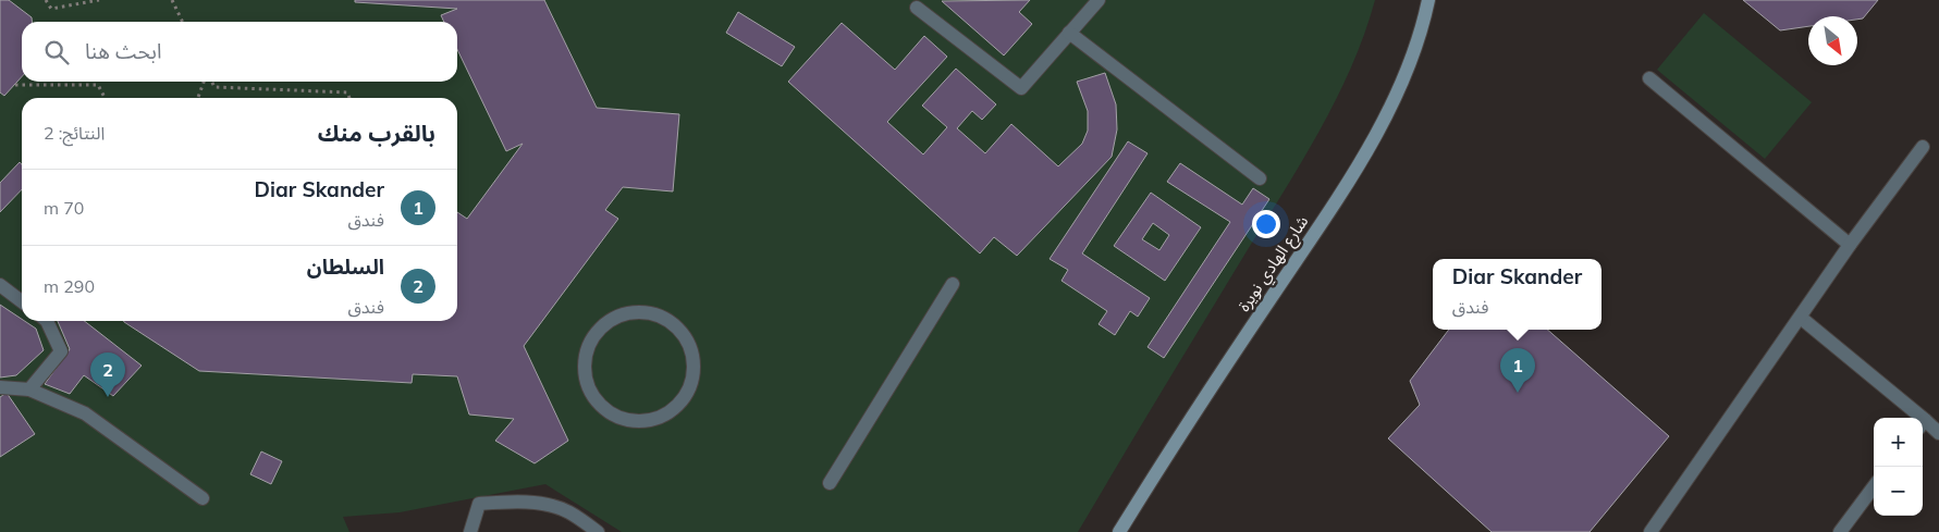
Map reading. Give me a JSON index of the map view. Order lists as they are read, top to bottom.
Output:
{
  "streets": {
    "street": ["شارع الهادي نويرة"]
  },
  "north": "bottom right",
  "page": {
    "search": "ابحث هنا",
    "heading": ["بالقرب منك", "النتائج: 2"],
    "list": [
      {
        "mark": "1",
        "name": "Diar Skander",
        "note": "فندق",
        "value": "70 m"
      },
      {
        "mark": "2",
        "name": "السلطان",
        "note": "فندق",
        "value": "290 m"
      }
    ],
    "popup": ["Diar Skander", "فندق"],
    "pins": ["1", "2"],
    "map_buttons": ["+", "−"]
  }
}
